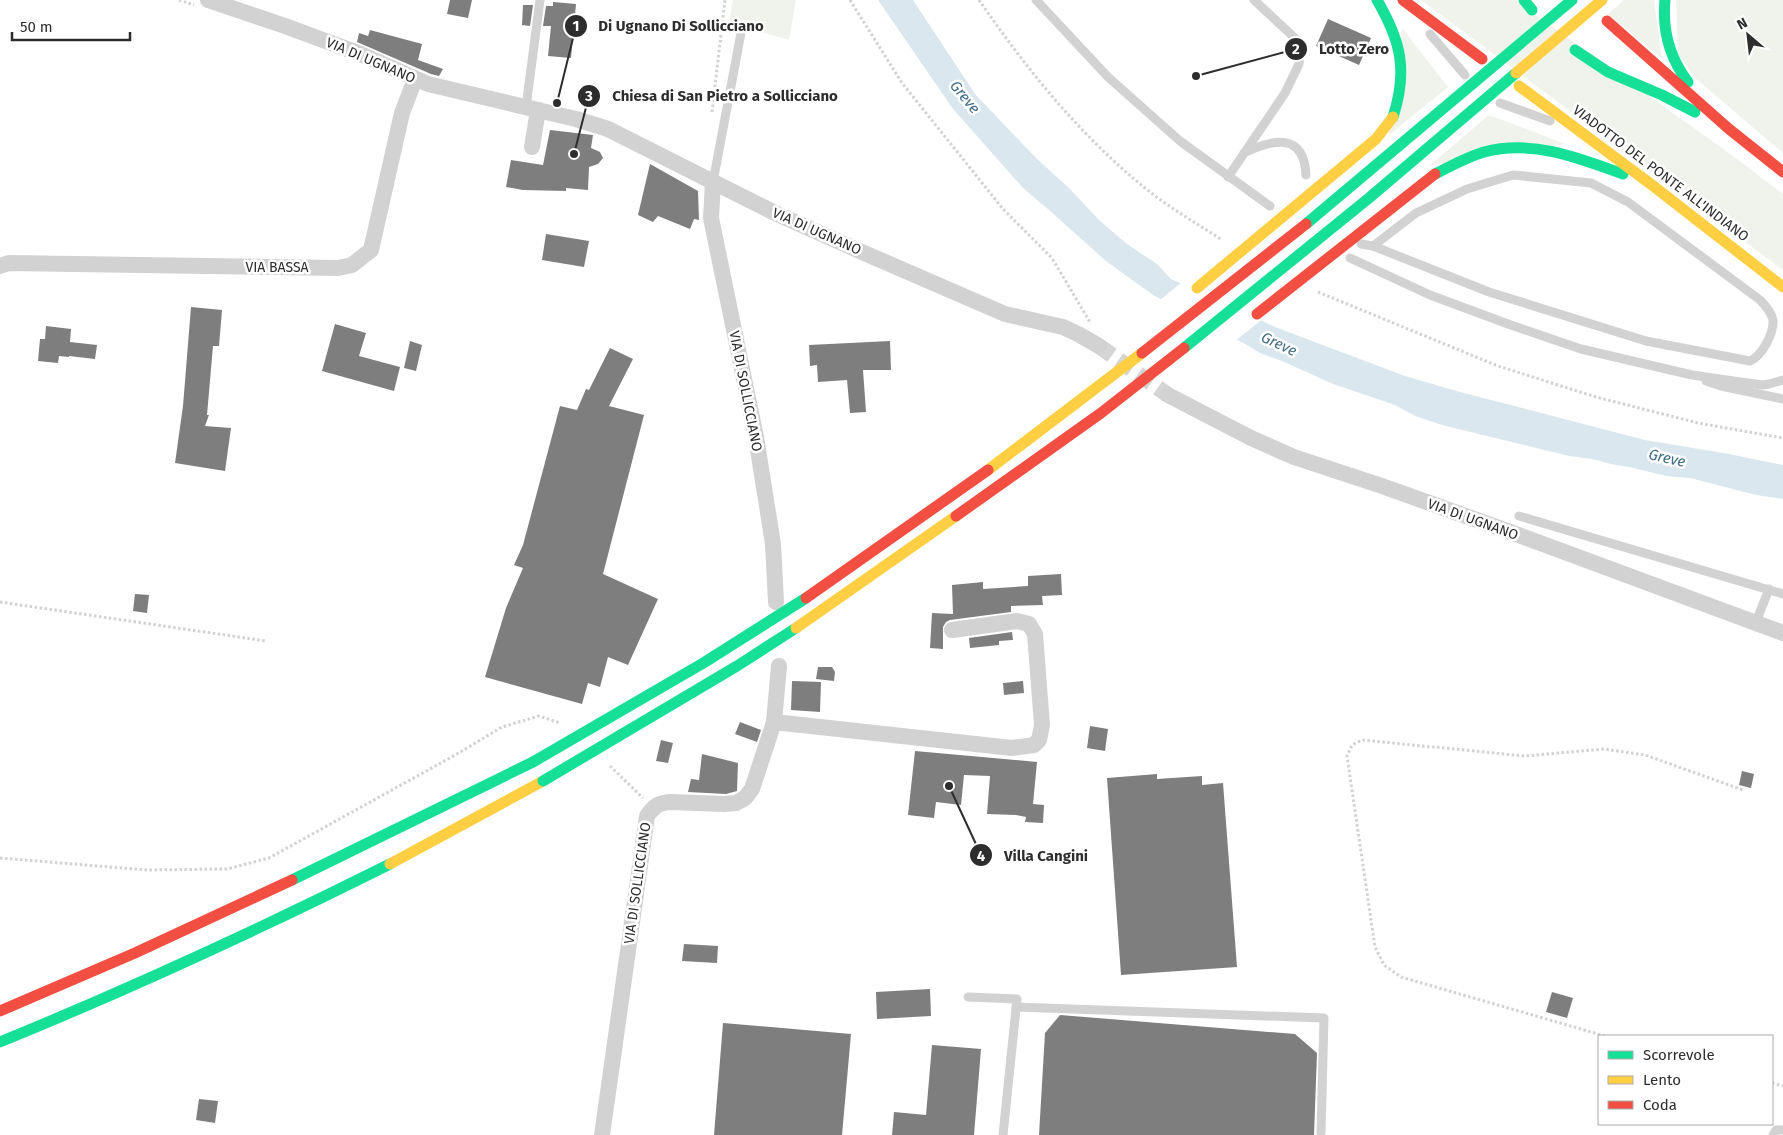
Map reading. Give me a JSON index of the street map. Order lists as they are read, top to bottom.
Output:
{
  "streets": {
    "highway": ["VIADOTTO DEL PONTE ALL'INDIANO"],
    "street": ["VIA DI UGNANO", "VIA BASSA", "VIA DI SOLLICCIANO"]
  },
  "crossings": [
    ["VIA DI UGNANO", "VIA BASSA"],
    ["VIA DI UGNANO", "VIA DI SOLLICCIANO"]
  ],
  "water": ["Greve"],
  "places": [
    "Lotto Zero",
    "Di Ugnano Di Sollicciano",
    "Chiesa di San Pietro a Sollicciano",
    "Villa Cangini"
  ],
  "legend": ["Scorrevole", "Lento", "Coda"],
  "scale_bar": "50 m",
  "north": "top left"
}
